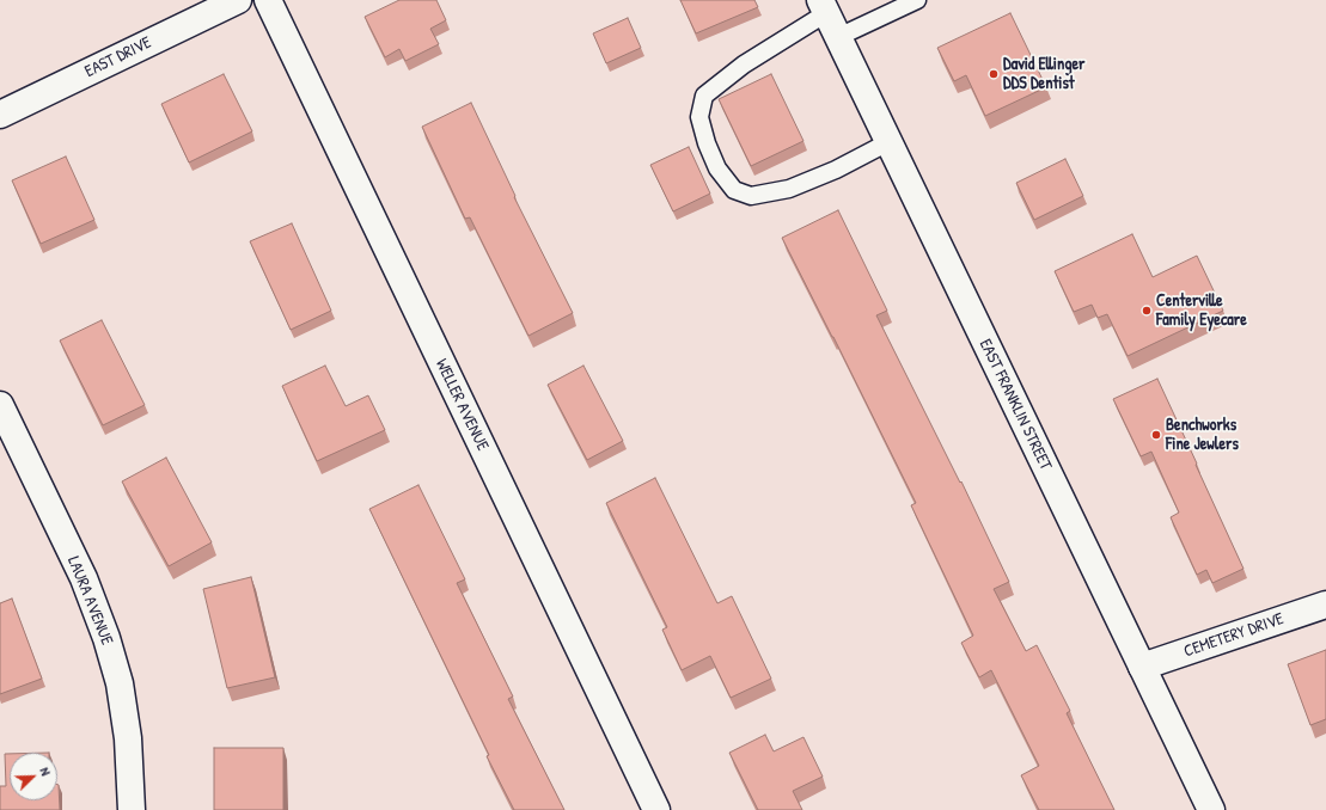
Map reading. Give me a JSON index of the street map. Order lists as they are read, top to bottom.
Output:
{
  "streets": {
    "street": [
      "EAST DRIVE",
      "WELLER AVENUE",
      "EAST FRANKLIN STREET",
      "LAURA AVENUE",
      "CEMETERY DRIVE"
    ]
  },
  "crossings": [
    ["EAST FRANKLIN STREET", "CEMETERY DRIVE"]
  ],
  "places": ["David Ellinger DDS Dentist", "Centerville Family Eyecare", "Benchworks Fine Jewlers"],
  "north": "top right"
}
